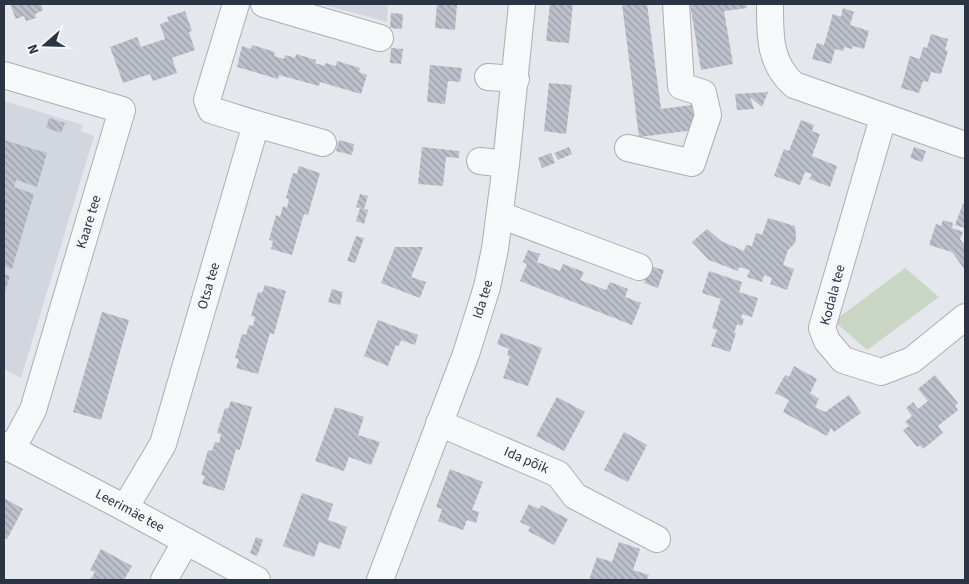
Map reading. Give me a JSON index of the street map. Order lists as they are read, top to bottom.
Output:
{
  "streets": {
    "street": [
      "Kaare tee",
      "Otsa tee",
      "Kodala tee",
      "Ida tee",
      "Ida põik",
      "Leerimäe tee"
    ]
  },
  "crossings": [
    ["Kaare tee", "Leerimäe tee"],
    ["Otsa tee", "Leerimäe tee"],
    ["Ida tee", "Ida põik"]
  ],
  "north": "left"
}
